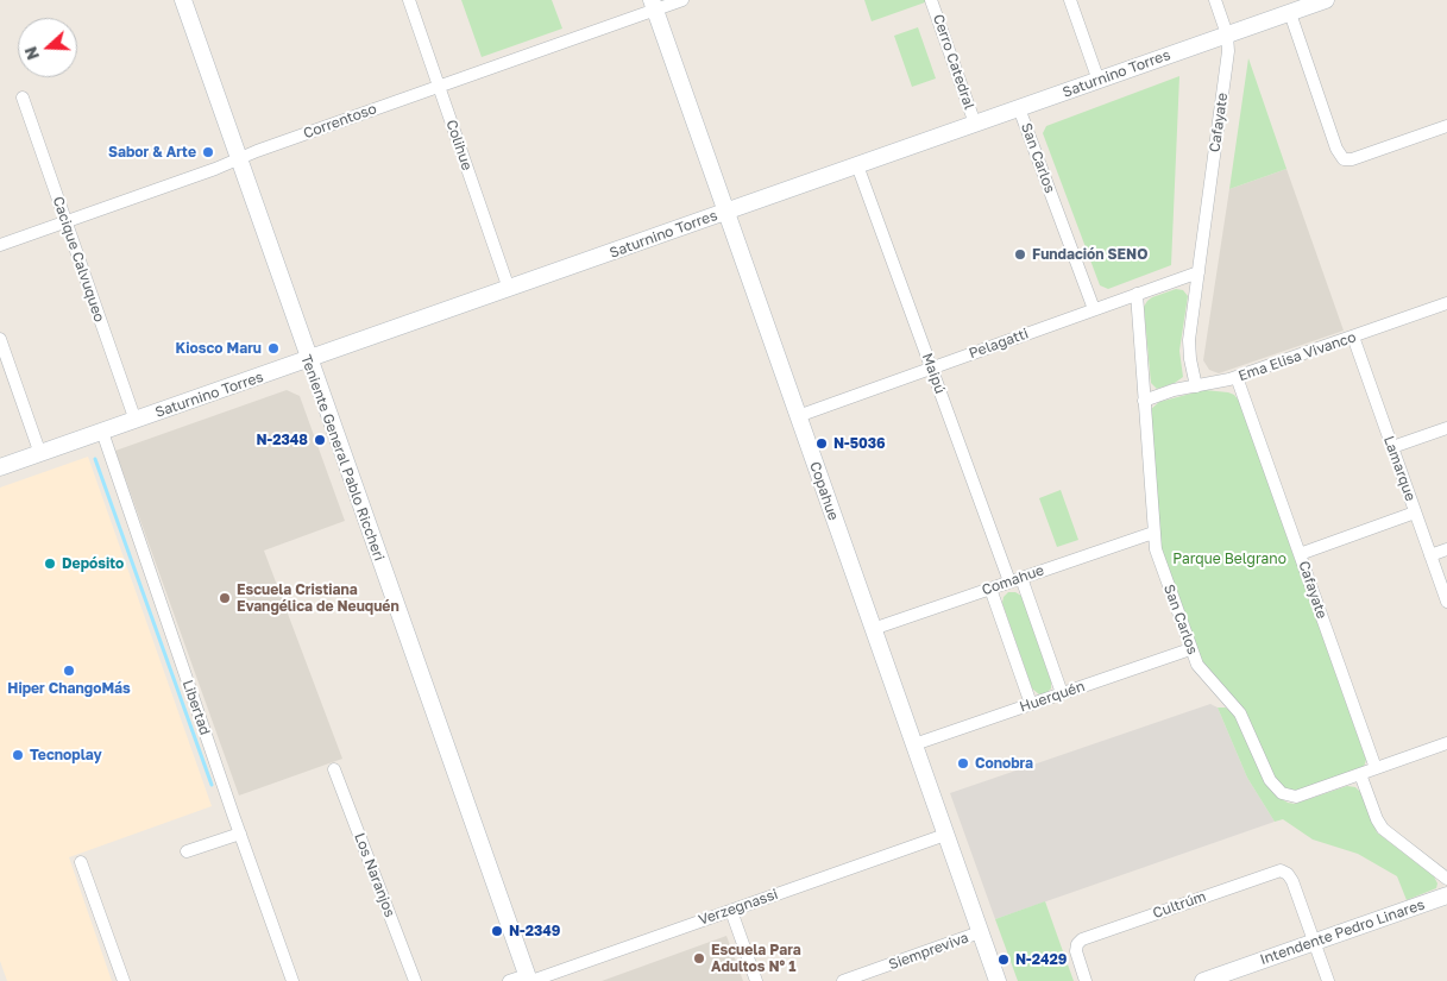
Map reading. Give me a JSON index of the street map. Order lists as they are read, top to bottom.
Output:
{
  "streets": {
    "street": [
      "Cerro Catedral",
      "Saturnino Torres",
      "Correntoso",
      "Cafayate",
      "Colihue",
      "San Carlos",
      "Cacique Calvuqueo",
      "Pelagatti",
      "Ema Elisa Vivanco",
      "Maipú",
      "Teniente General Pablo Riccheri",
      "Lamarque",
      "Copahue",
      "Comahue",
      "Huerquén",
      "Libertad",
      "Los Naranjos",
      "Cultrúm",
      "Verzegnassi",
      "Intendente Pedro Linares",
      "Siempreviva"
    ]
  },
  "crossings": [
    ["Cerro Catedral", "Saturnino Torres"],
    ["Saturnino Torres", "Cafayate"],
    ["Saturnino Torres", "Colihue"],
    ["Saturnino Torres", "San Carlos"],
    ["Saturnino Torres", "Cacique Calvuqueo"],
    ["Saturnino Torres", "Maipú"],
    ["Saturnino Torres", "Teniente General Pablo Riccheri"],
    ["Saturnino Torres", "Copahue"],
    ["Saturnino Torres", "Libertad"],
    ["Correntoso", "Colihue"],
    ["Correntoso", "Cacique Calvuqueo"],
    ["Correntoso", "Teniente General Pablo Riccheri"],
    ["Correntoso", "Copahue"],
    ["Cafayate", "Pelagatti"],
    ["Cafayate", "Ema Elisa Vivanco"],
    ["San Carlos", "Pelagatti"],
    ["San Carlos", "Ema Elisa Vivanco"],
    ["San Carlos", "Comahue"],
    ["San Carlos", "Huerquén"],
    ["Pelagatti", "Maipú"],
    ["Pelagatti", "Copahue"],
    ["Ema Elisa Vivanco", "Lamarque"],
    ["Maipú", "Comahue"],
    ["Teniente General Pablo Riccheri", "Verzegnassi"],
    ["Copahue", "Comahue"],
    ["Copahue", "Huerquén"],
    ["Copahue", "Verzegnassi"],
    ["Copahue", "Siempreviva"],
    ["Cultrúm", "Intendente Pedro Linares"]
  ],
  "parks": ["Parque Belgrano"],
  "places": [
    "Sabor & Arte",
    "Fundación SENO",
    "Kiosco Maru",
    "N-2348",
    "N-5036",
    "Depósito",
    "Escuela Cristiana Evangélica de Neuquén",
    "Hiper ChangoMás",
    "Tecnoplay",
    "Conobra",
    "N-2349",
    "Escuela Para Adultos N° 1",
    "N-2429"
  ],
  "north": "left"
}
